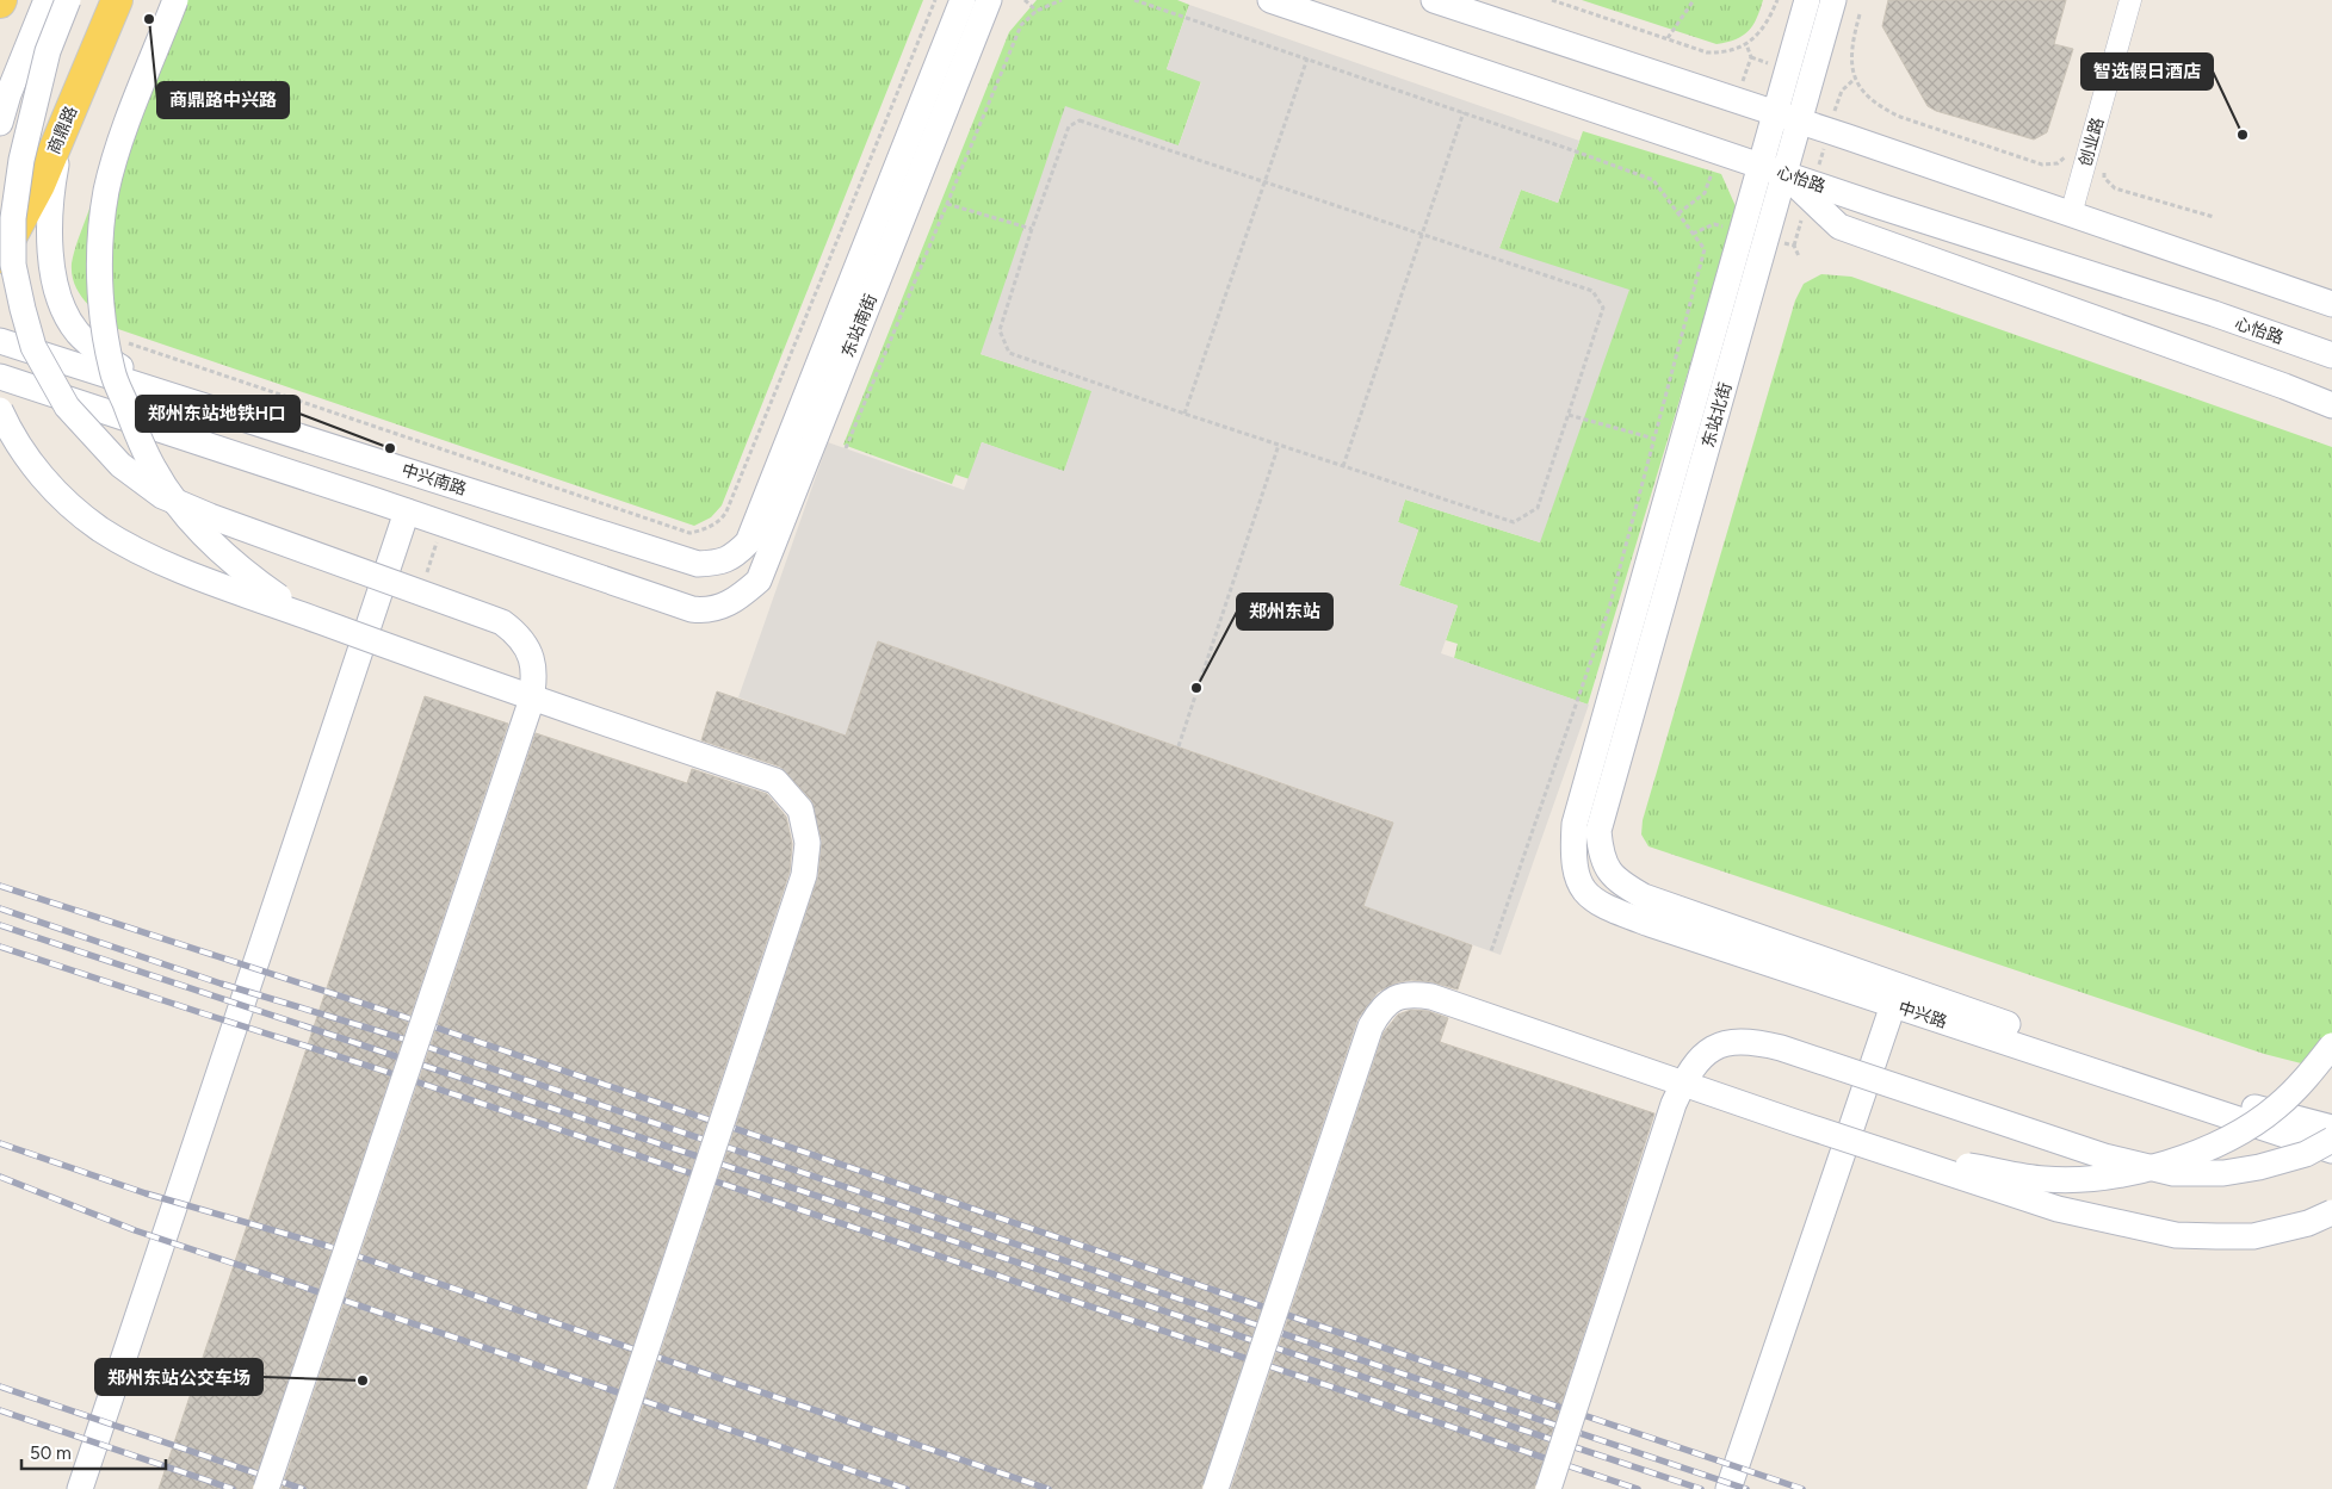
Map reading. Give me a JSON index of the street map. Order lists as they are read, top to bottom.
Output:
{
  "streets": {
    "main road": ["商鼎路"],
    "street": [
      "创业路",
      "心怡路",
      "东站南街",
      "东站北街",
      "中兴南路",
      "中兴路"
    ]
  },
  "crossings": [
    ["心怡路", "东站北街"],
    ["东站南街", "中兴南路"],
    ["东站北街", "中兴路"]
  ],
  "places": [
    "商鼎路中兴路",
    "智选假日酒店",
    "郑州东站地铁H口",
    "郑州东站",
    "郑州东站公交车场"
  ],
  "scale_bar": "50 m"
}
